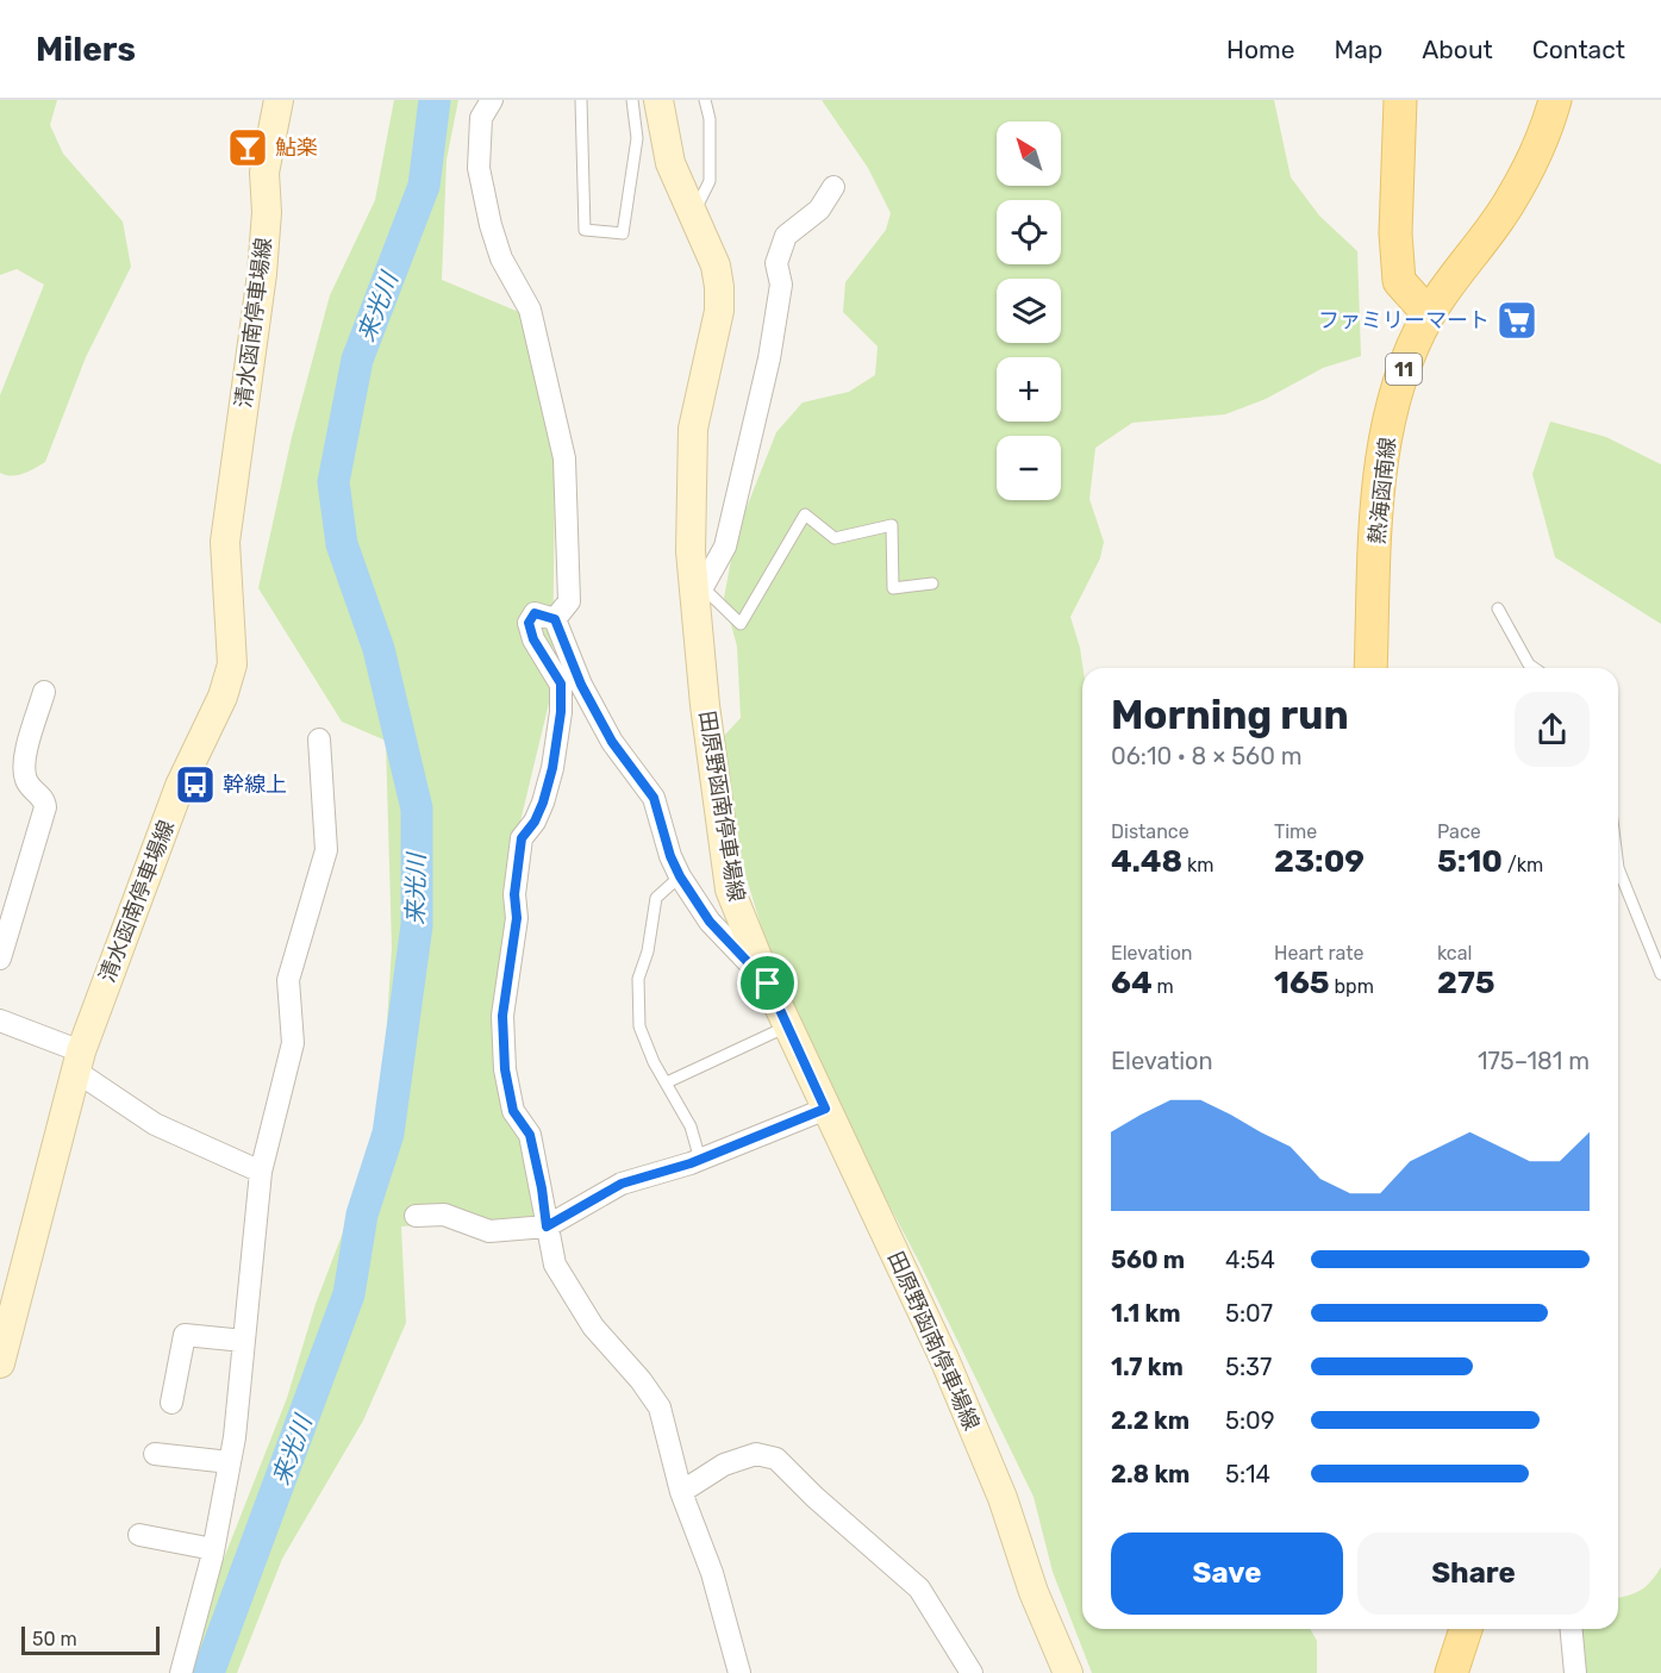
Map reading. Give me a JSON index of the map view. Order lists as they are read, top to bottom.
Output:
{
  "streets": {
    "main road": [
      "清水函南停車場線",
      "11",
      "熱海函南線",
      "田原野函南停車場線"
    ]
  },
  "water": ["来光川"],
  "places": {
    "bar": ["鮎楽"],
    "supermarket": ["ファミリーマート"],
    "bus stop": ["幹線上"]
  },
  "scale_bar": "50 m",
  "north": "top left",
  "page": {
    "header": "Milers",
    "nav": [
      "Home",
      "Map",
      "About",
      "Contact"
    ],
    "map_buttons": ["+", "−"],
    "heading": ["Morning run", "06:10 · 8 × 560 m"],
    "stats": [
      ["Distance", "4.48 km"],
      ["Time", "23:09"],
      ["Pace", "5:10 /km"],
      ["Elevation", "64 m"],
      ["Heart rate", "165 bpm"],
      ["kcal", "275"]
    ],
    "chart": ["Elevation", "175–181 m"],
    "list": [
      {
        "name": "560 m",
        "note": "4:54"
      },
      {
        "name": "1.1 km",
        "note": "5:07"
      },
      {
        "name": "1.7 km",
        "note": "5:37"
      },
      {
        "name": "2.2 km",
        "note": "5:09"
      },
      {
        "name": "2.8 km",
        "note": "5:14"
      }
    ],
    "buttons": ["Save", "Share"],
    "scale": "50 m"
  }
}
